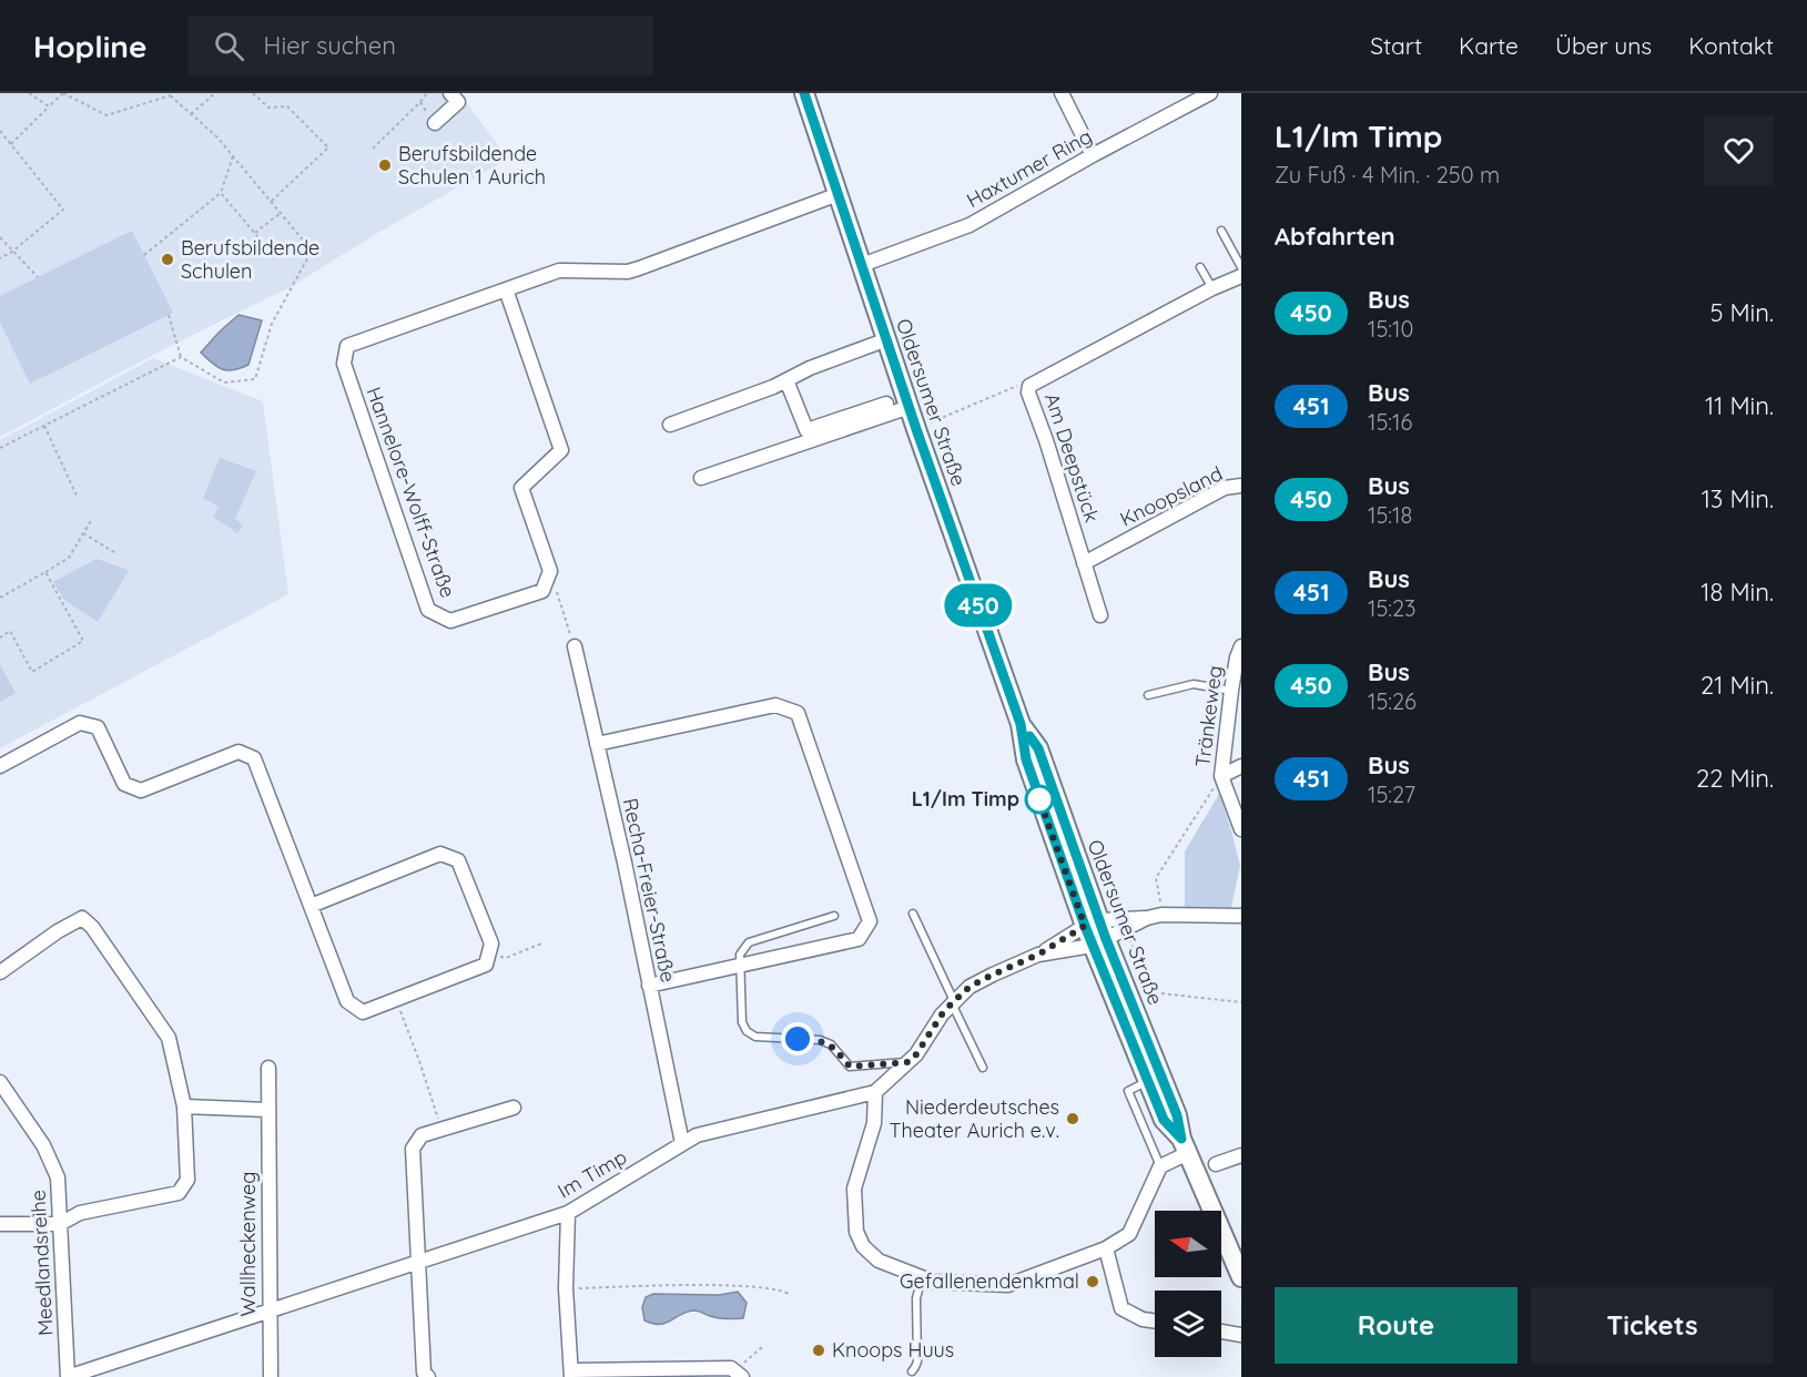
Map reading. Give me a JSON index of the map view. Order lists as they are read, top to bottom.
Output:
{
  "streets": {
    "main road": ["Oldersumer Straße"],
    "street": [
      "Haxtumer Ring",
      "Am Deepstück",
      "Hannelore-Wolff-Straße",
      "Knoopsland",
      "Tränkeweg",
      "Recha-Freier-Straße",
      "Im Timp",
      "Wallheckenweg",
      "Meedlandsreihe"
    ]
  },
  "crossings": [
    ["Haxtumer Ring", "Oldersumer Straße"],
    ["Oldersumer Straße", "Hannelore-Wolff-Straße"],
    ["Oldersumer Straße", "Im Timp"],
    ["Am Deepstück", "Knoopsland"],
    ["Recha-Freier-Straße", "Im Timp"],
    ["Im Timp", "Wallheckenweg"],
    ["Im Timp", "Meedlandsreihe"]
  ],
  "places": [
    "Berufsbildende Schulen 1 Aurich",
    "Berufsbildende Schulen",
    "L1/Im Timp",
    "Niederdeutsches Theater Aurich e.v.",
    "Gefallenendenkmal",
    "Knoops Huus"
  ],
  "lines": ["bus line 450"],
  "north": "left",
  "page": {
    "header": "Hopline",
    "search": "Hier suchen",
    "nav": [
      "Start",
      "Karte",
      "Über uns",
      "Kontakt"
    ],
    "on_map": "450",
    "heading": [
      ["L1/Im Timp", "Zu Fuß · 4 Min. · 250 m"],
      "Abfahrten"
    ],
    "list": [
      {
        "mark": "450",
        "name": "Bus",
        "note": "15:10",
        "value": "5 Min."
      },
      {
        "mark": "451",
        "name": "Bus",
        "note": "15:16",
        "value": "11 Min."
      },
      {
        "mark": "450",
        "name": "Bus",
        "note": "15:18",
        "value": "13 Min."
      },
      {
        "mark": "451",
        "name": "Bus",
        "note": "15:23",
        "value": "18 Min."
      },
      {
        "mark": "450",
        "name": "Bus",
        "note": "15:26",
        "value": "21 Min."
      },
      {
        "mark": "451",
        "name": "Bus",
        "note": "15:27",
        "value": "22 Min."
      }
    ],
    "buttons": ["Route", "Tickets"]
  }
}
